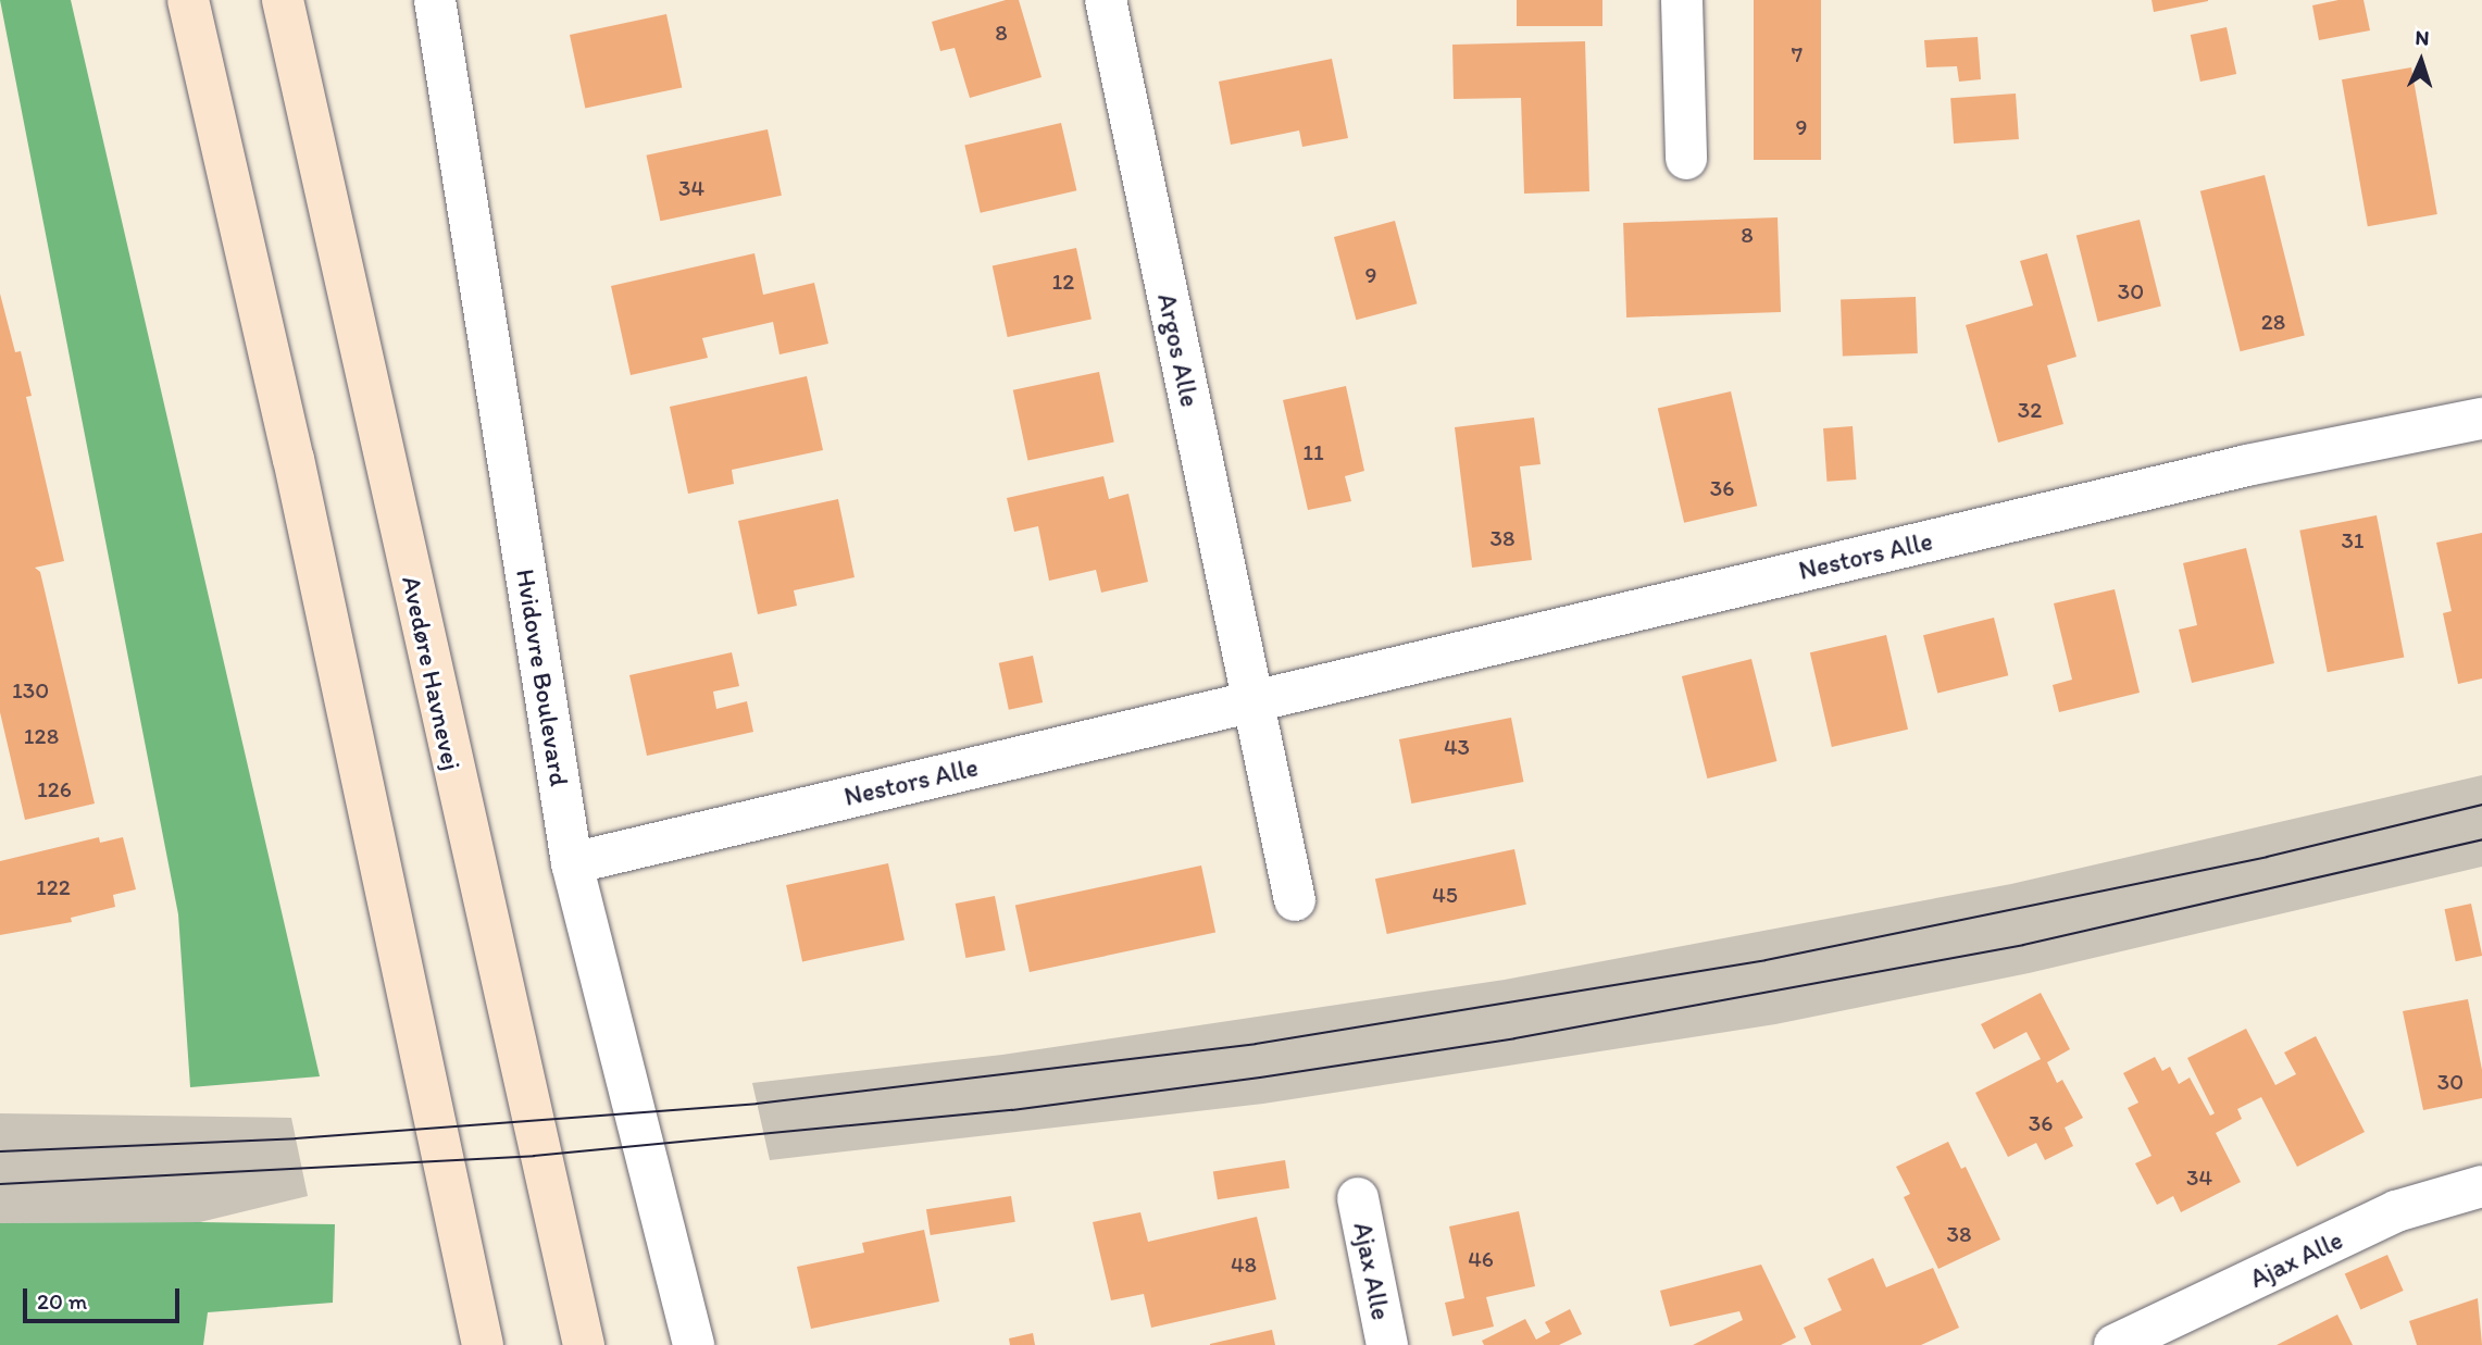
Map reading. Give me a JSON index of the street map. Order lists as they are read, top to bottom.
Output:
{
  "streets": {
    "street": [
      "Argos Alle",
      "Nestors Alle",
      "Avedøre Havnevej",
      "Hvidovre Boulevard",
      "Ajax Alle"
    ]
  },
  "crossings": [
    ["Argos Alle", "Nestors Alle"],
    ["Nestors Alle", "Hvidovre Boulevard"]
  ],
  "house_numbers": [
    "8",
    "7",
    "9",
    "34",
    "8",
    "9",
    "12",
    "30",
    "28",
    "32",
    "11",
    "36",
    "38",
    "31",
    "130",
    "128",
    "43",
    "126",
    "122",
    "45",
    "30",
    "36",
    "34",
    "38",
    "46",
    "48"
  ],
  "scale_bar": "20 m",
  "north": "top"
}
